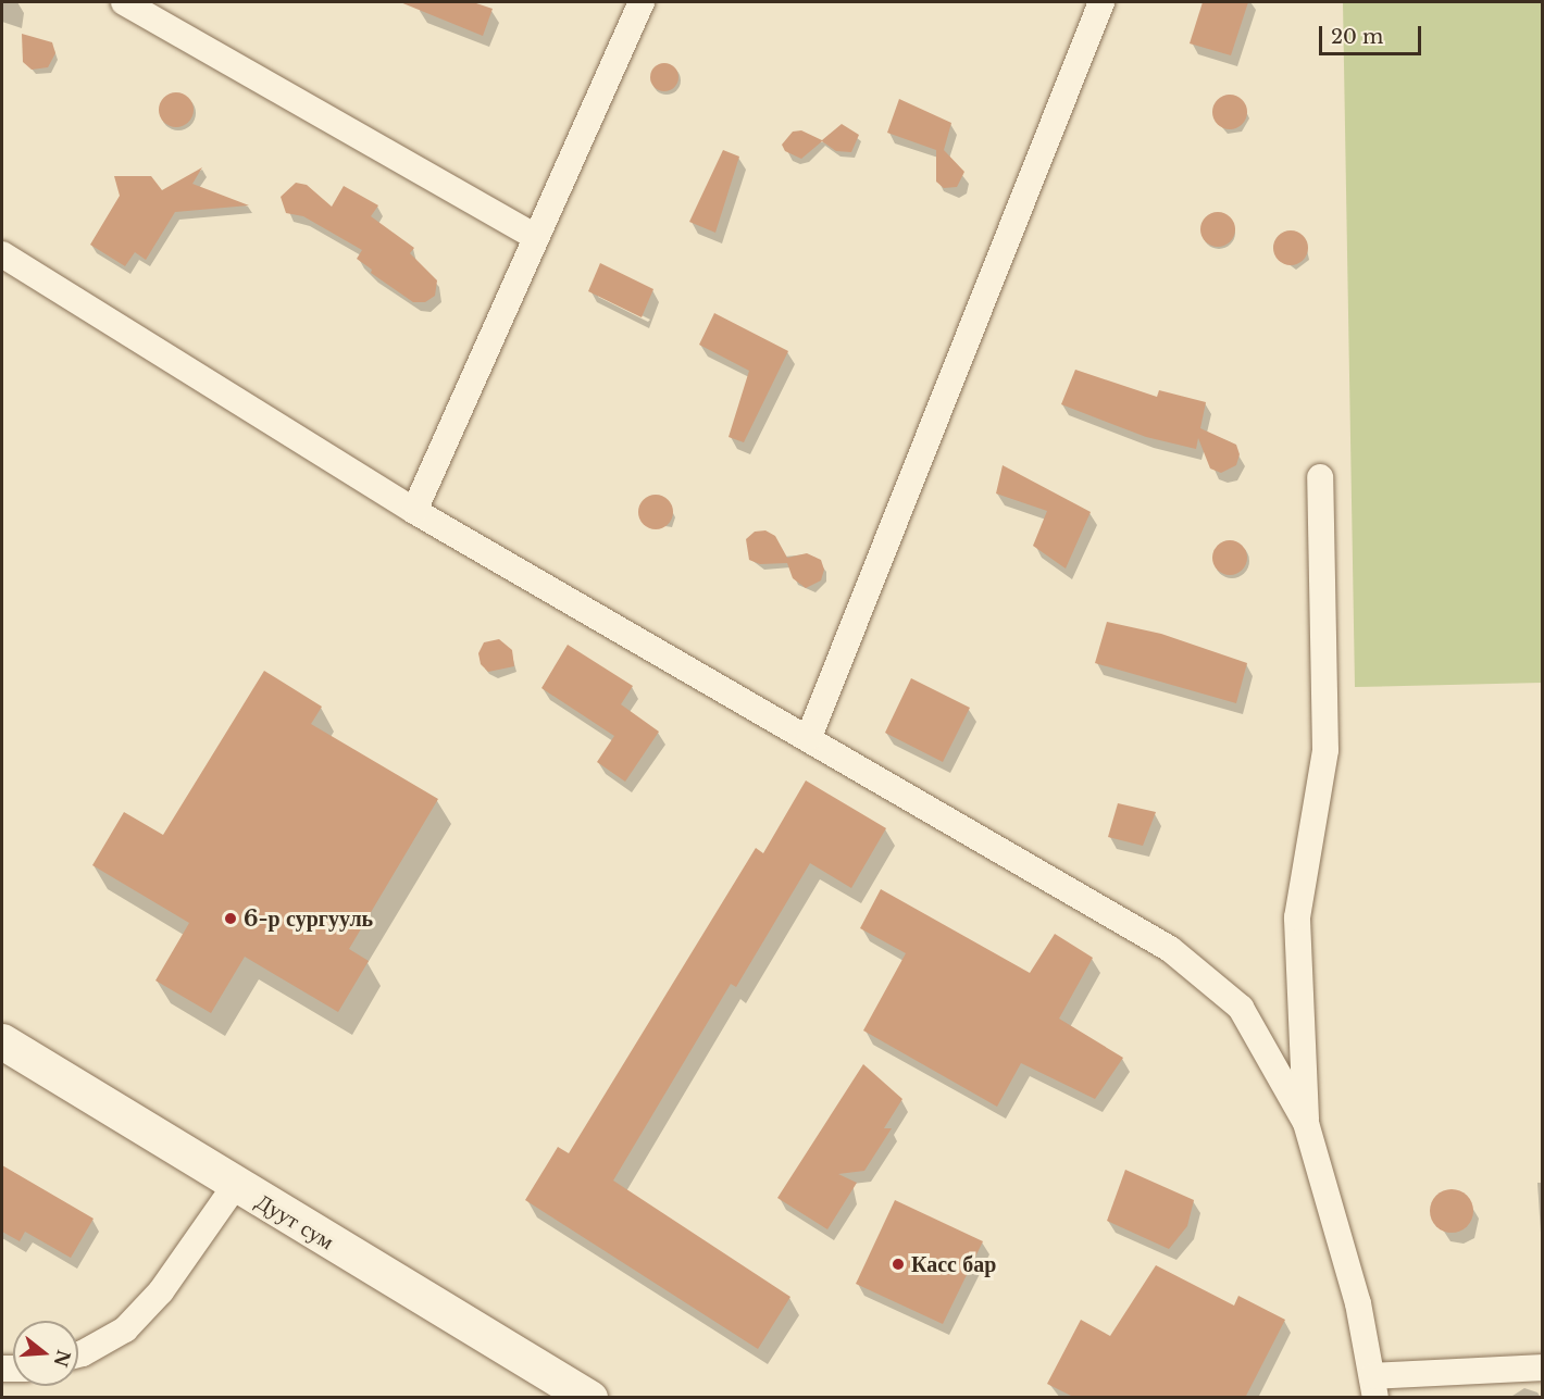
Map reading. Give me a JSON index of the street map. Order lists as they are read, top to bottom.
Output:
{
  "streets": {
    "main road": ["Дуут сум"]
  },
  "places": ["6-р сургууль", "Касс бар"],
  "scale_bar": "20 m",
  "north": "right"
}
